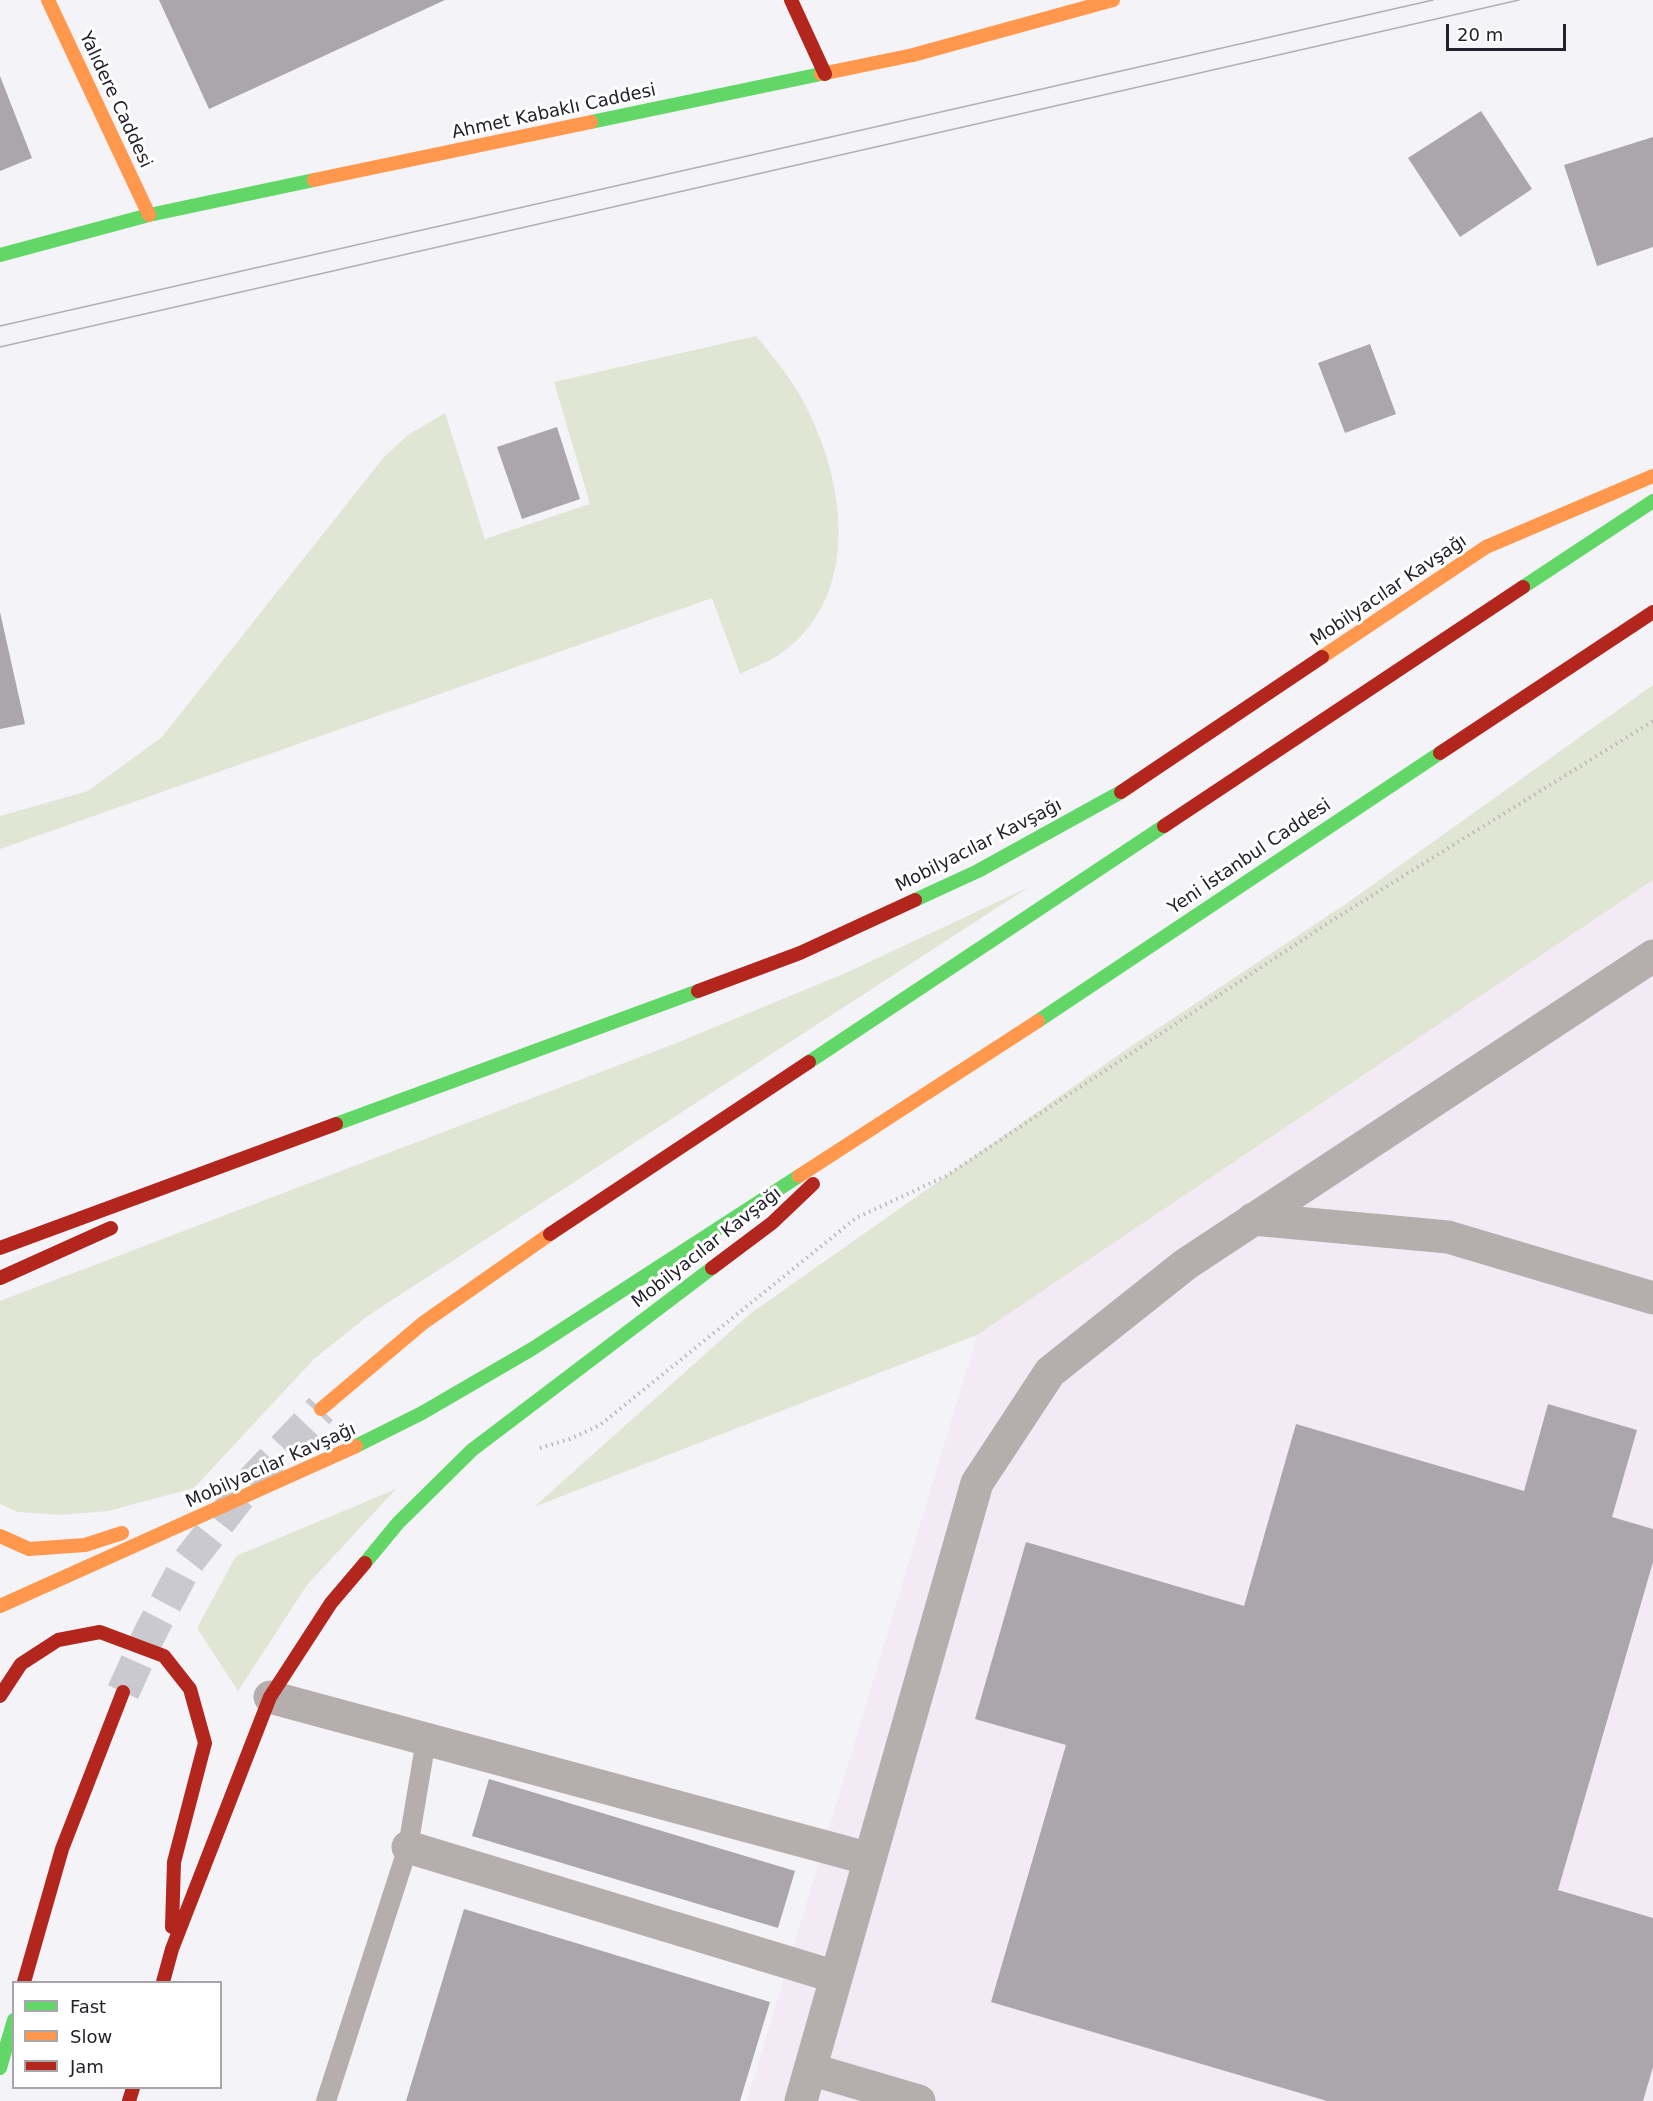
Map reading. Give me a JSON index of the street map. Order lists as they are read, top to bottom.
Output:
{
  "streets": {
    "main road": [
      "Yalıdere Caddesi",
      "Ahmet Kabaklı Caddesi",
      "Mobilyacılar Kavşağı",
      "Yeni İstanbul Caddesi"
    ]
  },
  "crossings": [
    ["Yalıdere Caddesi", "Ahmet Kabaklı Caddesi"],
    ["Mobilyacılar Kavşağı", "Yeni İstanbul Caddesi"]
  ],
  "legend": ["Fast", "Slow", "Jam"],
  "scale_bar": "20 m"
}
